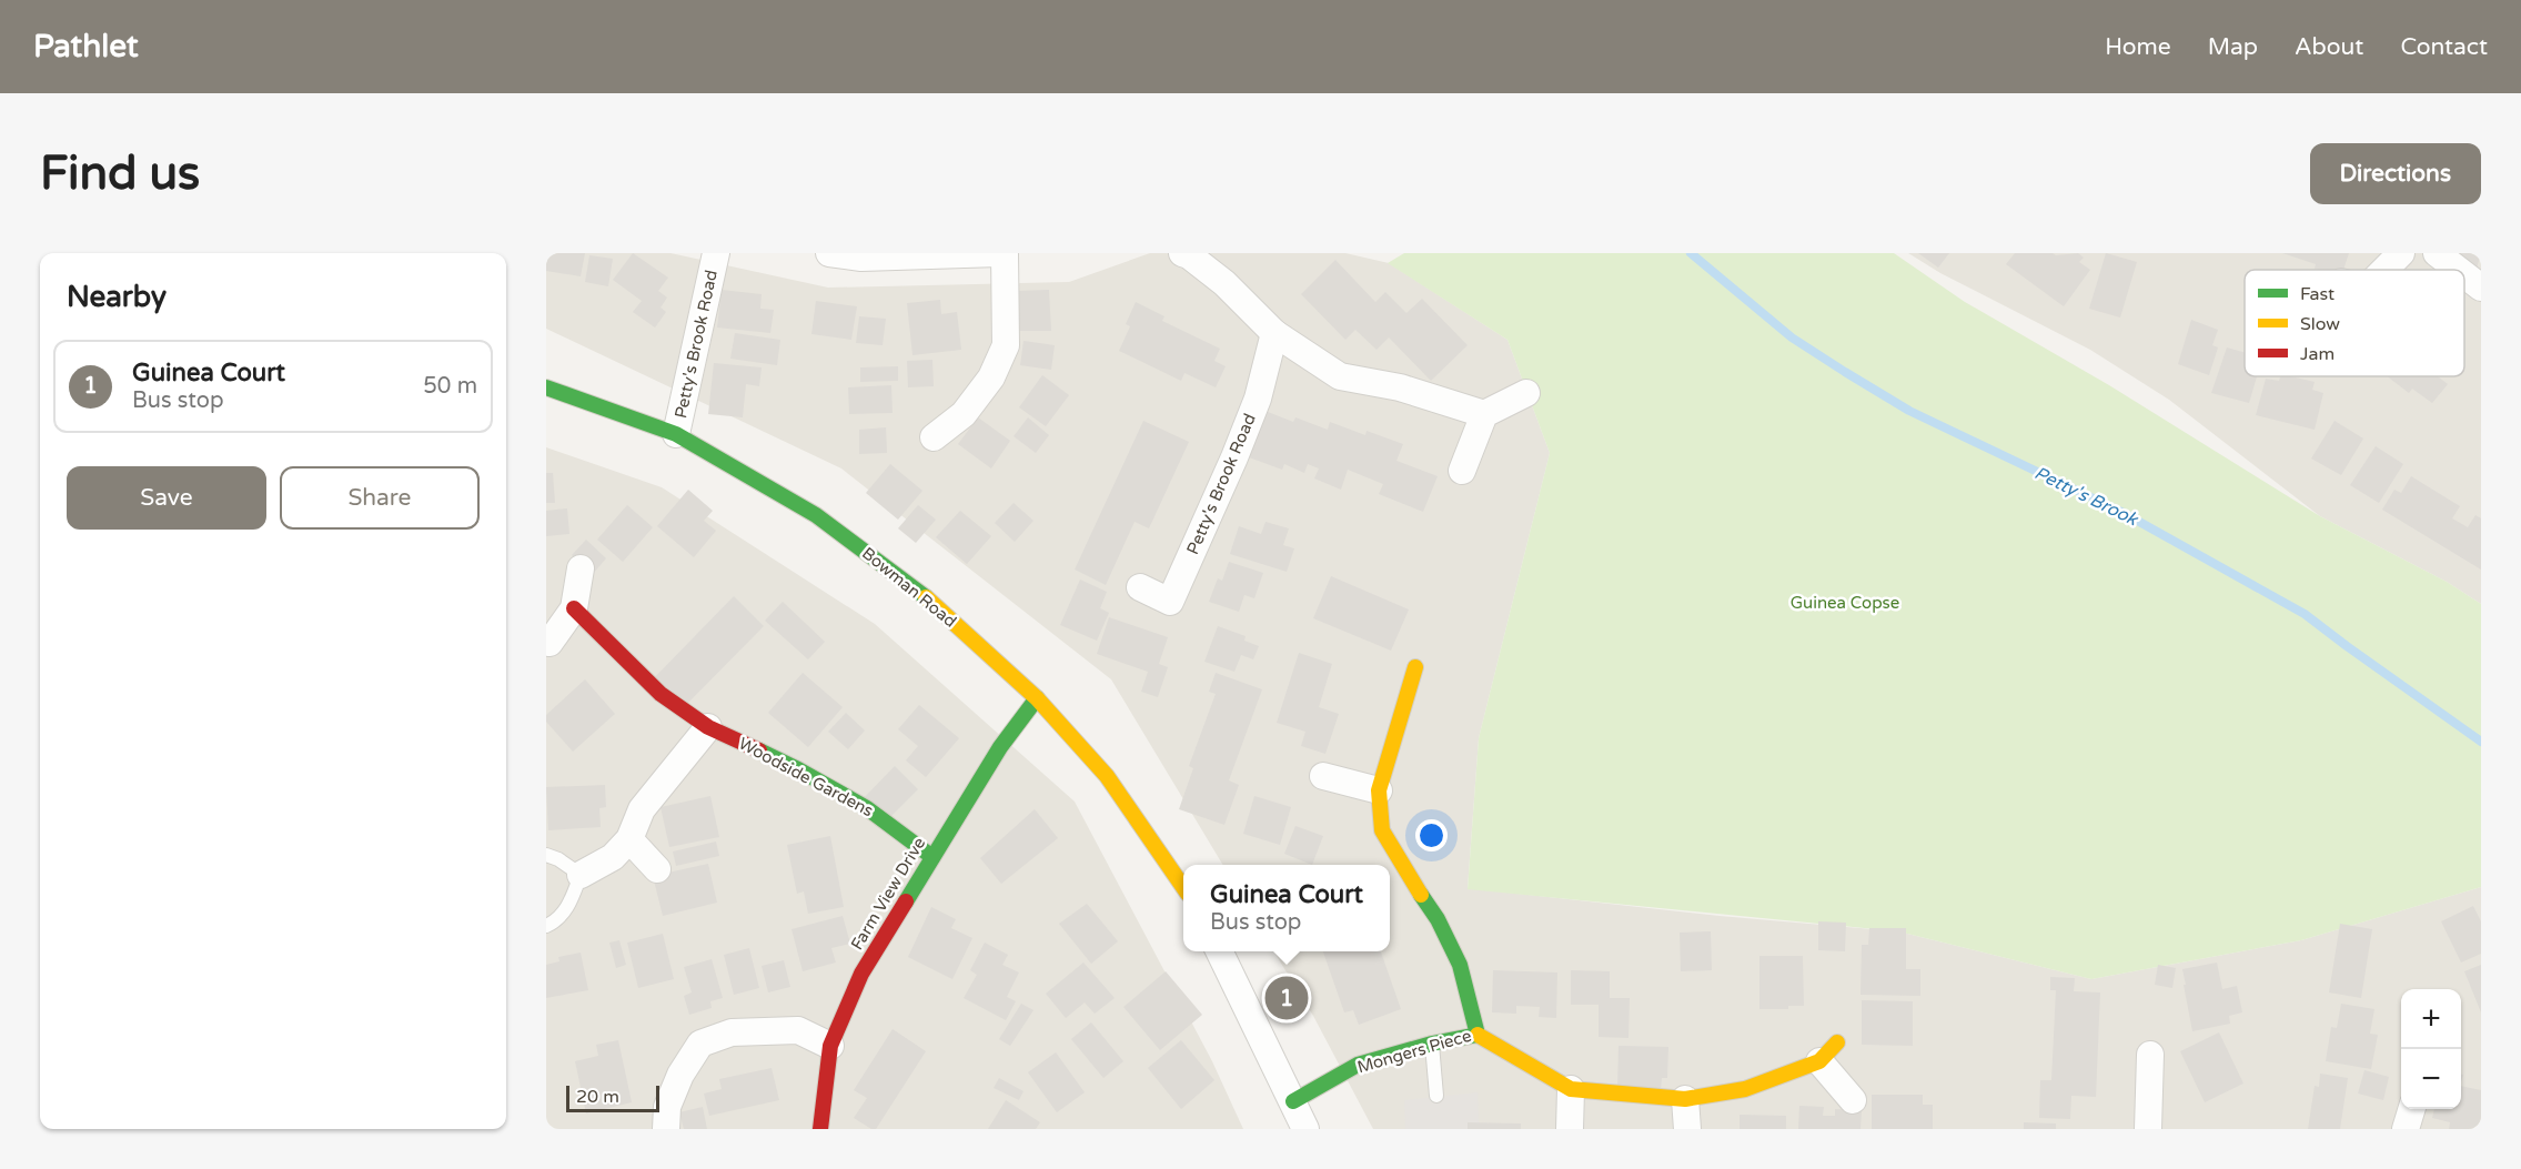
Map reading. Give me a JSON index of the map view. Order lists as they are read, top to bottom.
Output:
{
  "streets": {
    "street": [
      "Petty's Brook Road",
      "Bowman Road",
      "Woodside Gardens",
      "Farm View Drive",
      "Mongers Piece"
    ]
  },
  "crossings": [
    ["Petty's Brook Road", "Bowman Road"],
    ["Bowman Road", "Farm View Drive"],
    ["Woodside Gardens", "Farm View Drive"]
  ],
  "water": ["Petty's Brook"],
  "parks": ["Guinea Copse"],
  "legend": ["Fast", "Slow", "Jam"],
  "scale_bar": "20 m",
  "page": {
    "header": "Pathlet",
    "nav": [
      "Home",
      "Map",
      "About",
      "Contact"
    ],
    "buttons": [
      "Directions",
      ["Save", "Share"]
    ],
    "title": "Find us",
    "heading": "Nearby",
    "list": [
      {
        "mark": "1",
        "name": "Guinea Court",
        "note": "Bus stop",
        "value": "50 m"
      }
    ],
    "popup": ["Guinea Court", "Bus stop"],
    "pins": "1",
    "map_buttons": ["+", "−"],
    "scale": "20 m"
  }
}
